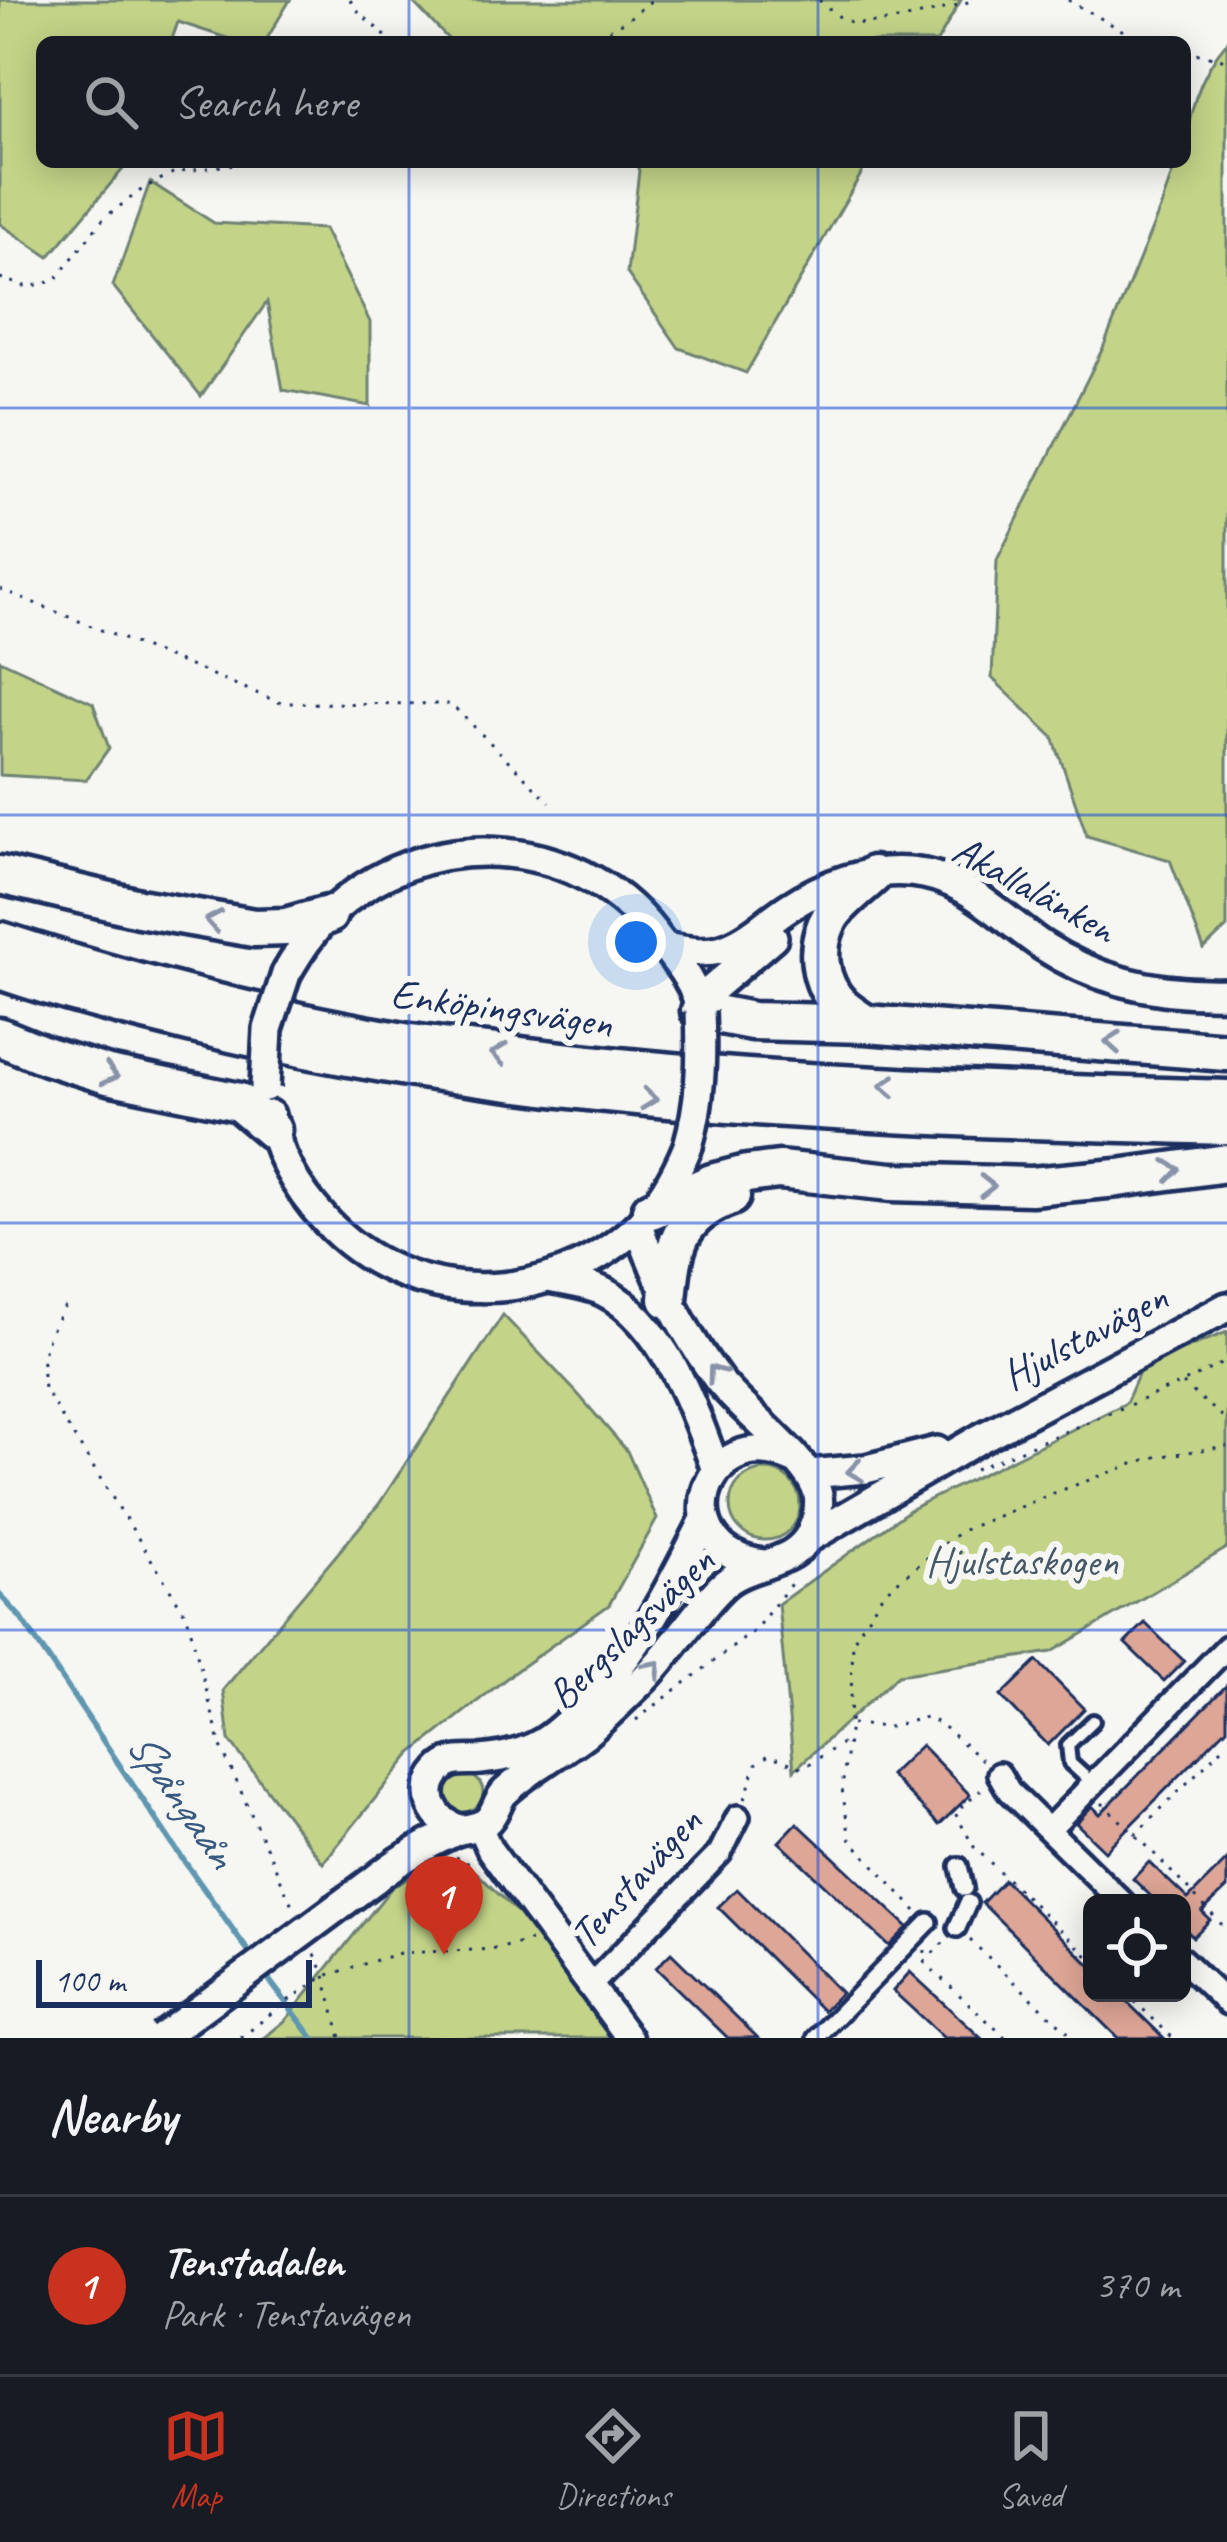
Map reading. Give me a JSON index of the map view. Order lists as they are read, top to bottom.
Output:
{
  "streets": {
    "highway": ["Enköpingsvägen"],
    "main road": ["Akallalänken", "Hjulstavägen", "Bergslagsvägen"],
    "street": ["Tenstavägen"]
  },
  "crossings": [
    ["Hjulstavägen", "Bergslagsvägen"],
    ["Bergslagsvägen", "Tenstavägen"]
  ],
  "water": ["Spångaån"],
  "parks": ["Hjulstaskogen"],
  "scale_bar": "100 m",
  "page": {
    "search": "Search here",
    "pins": "1",
    "scale": "100 m",
    "heading": "Nearby",
    "list": [
      {
        "mark": "1",
        "name": "Tenstadalen",
        "note": "Park · Tenstavägen",
        "value": "370 m"
      }
    ],
    "nav": ["Map", "Directions", "Saved"]
  }
}
